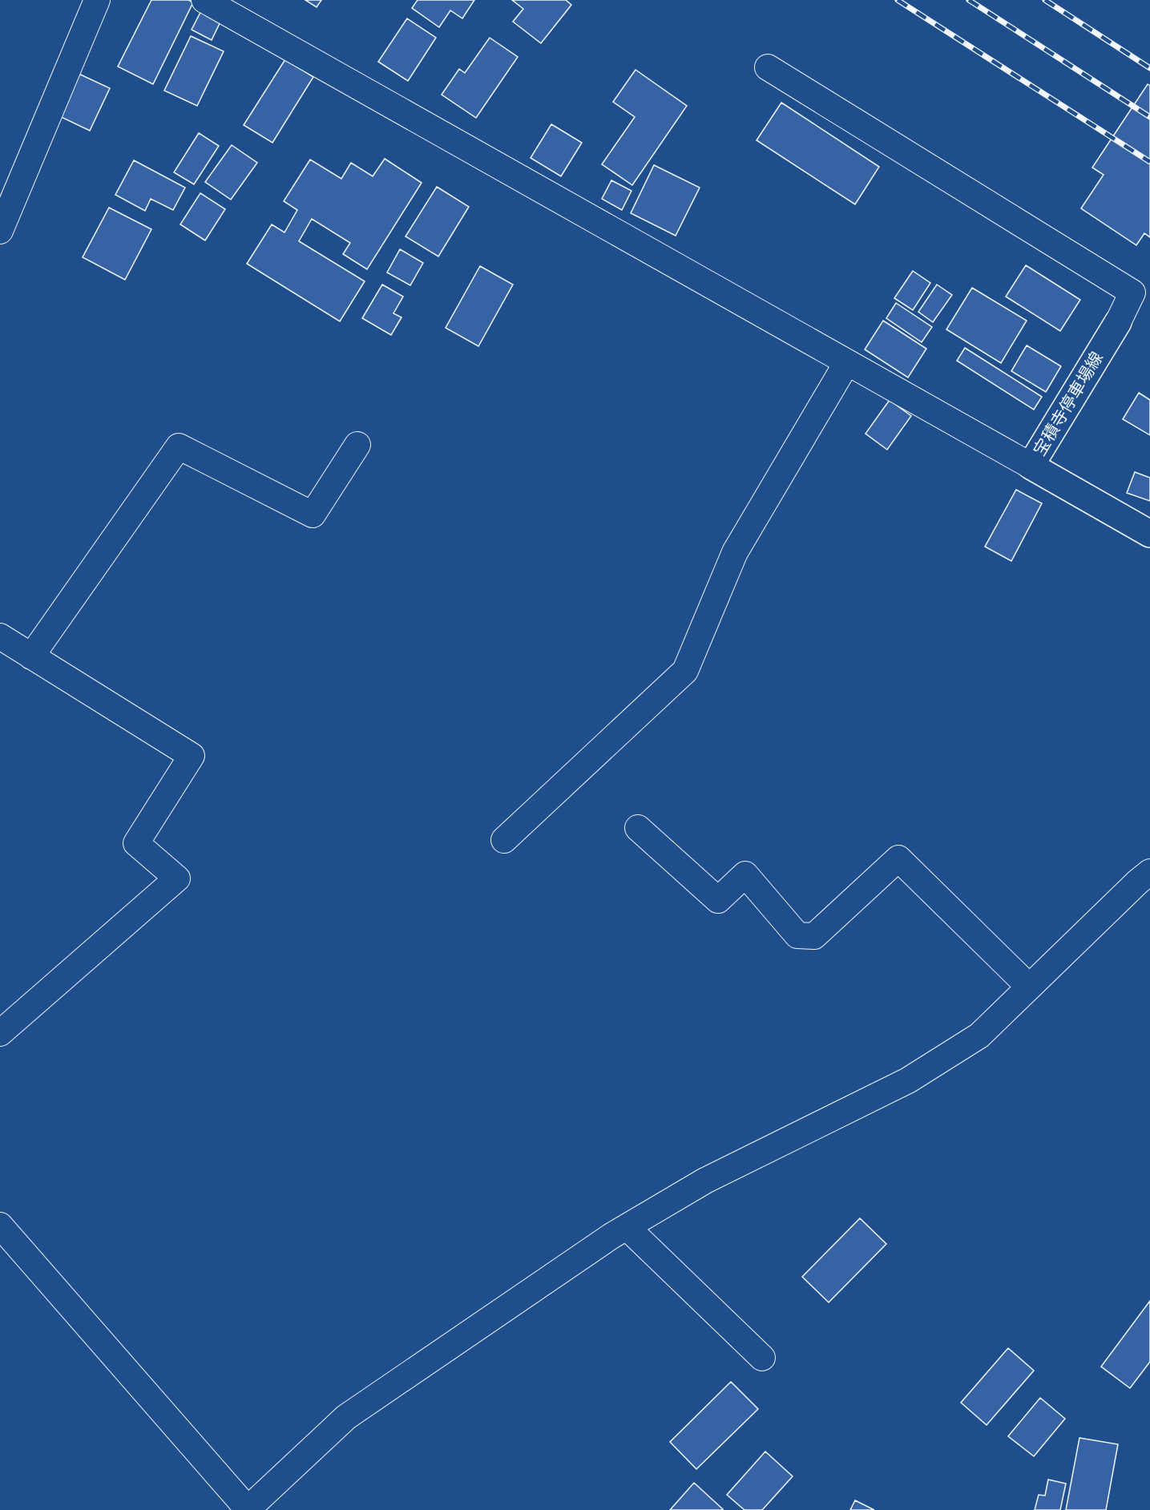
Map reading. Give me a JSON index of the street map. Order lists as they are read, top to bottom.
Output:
{
  "streets": {
    "main road": ["宝積寺停車場線"]
  }
}
